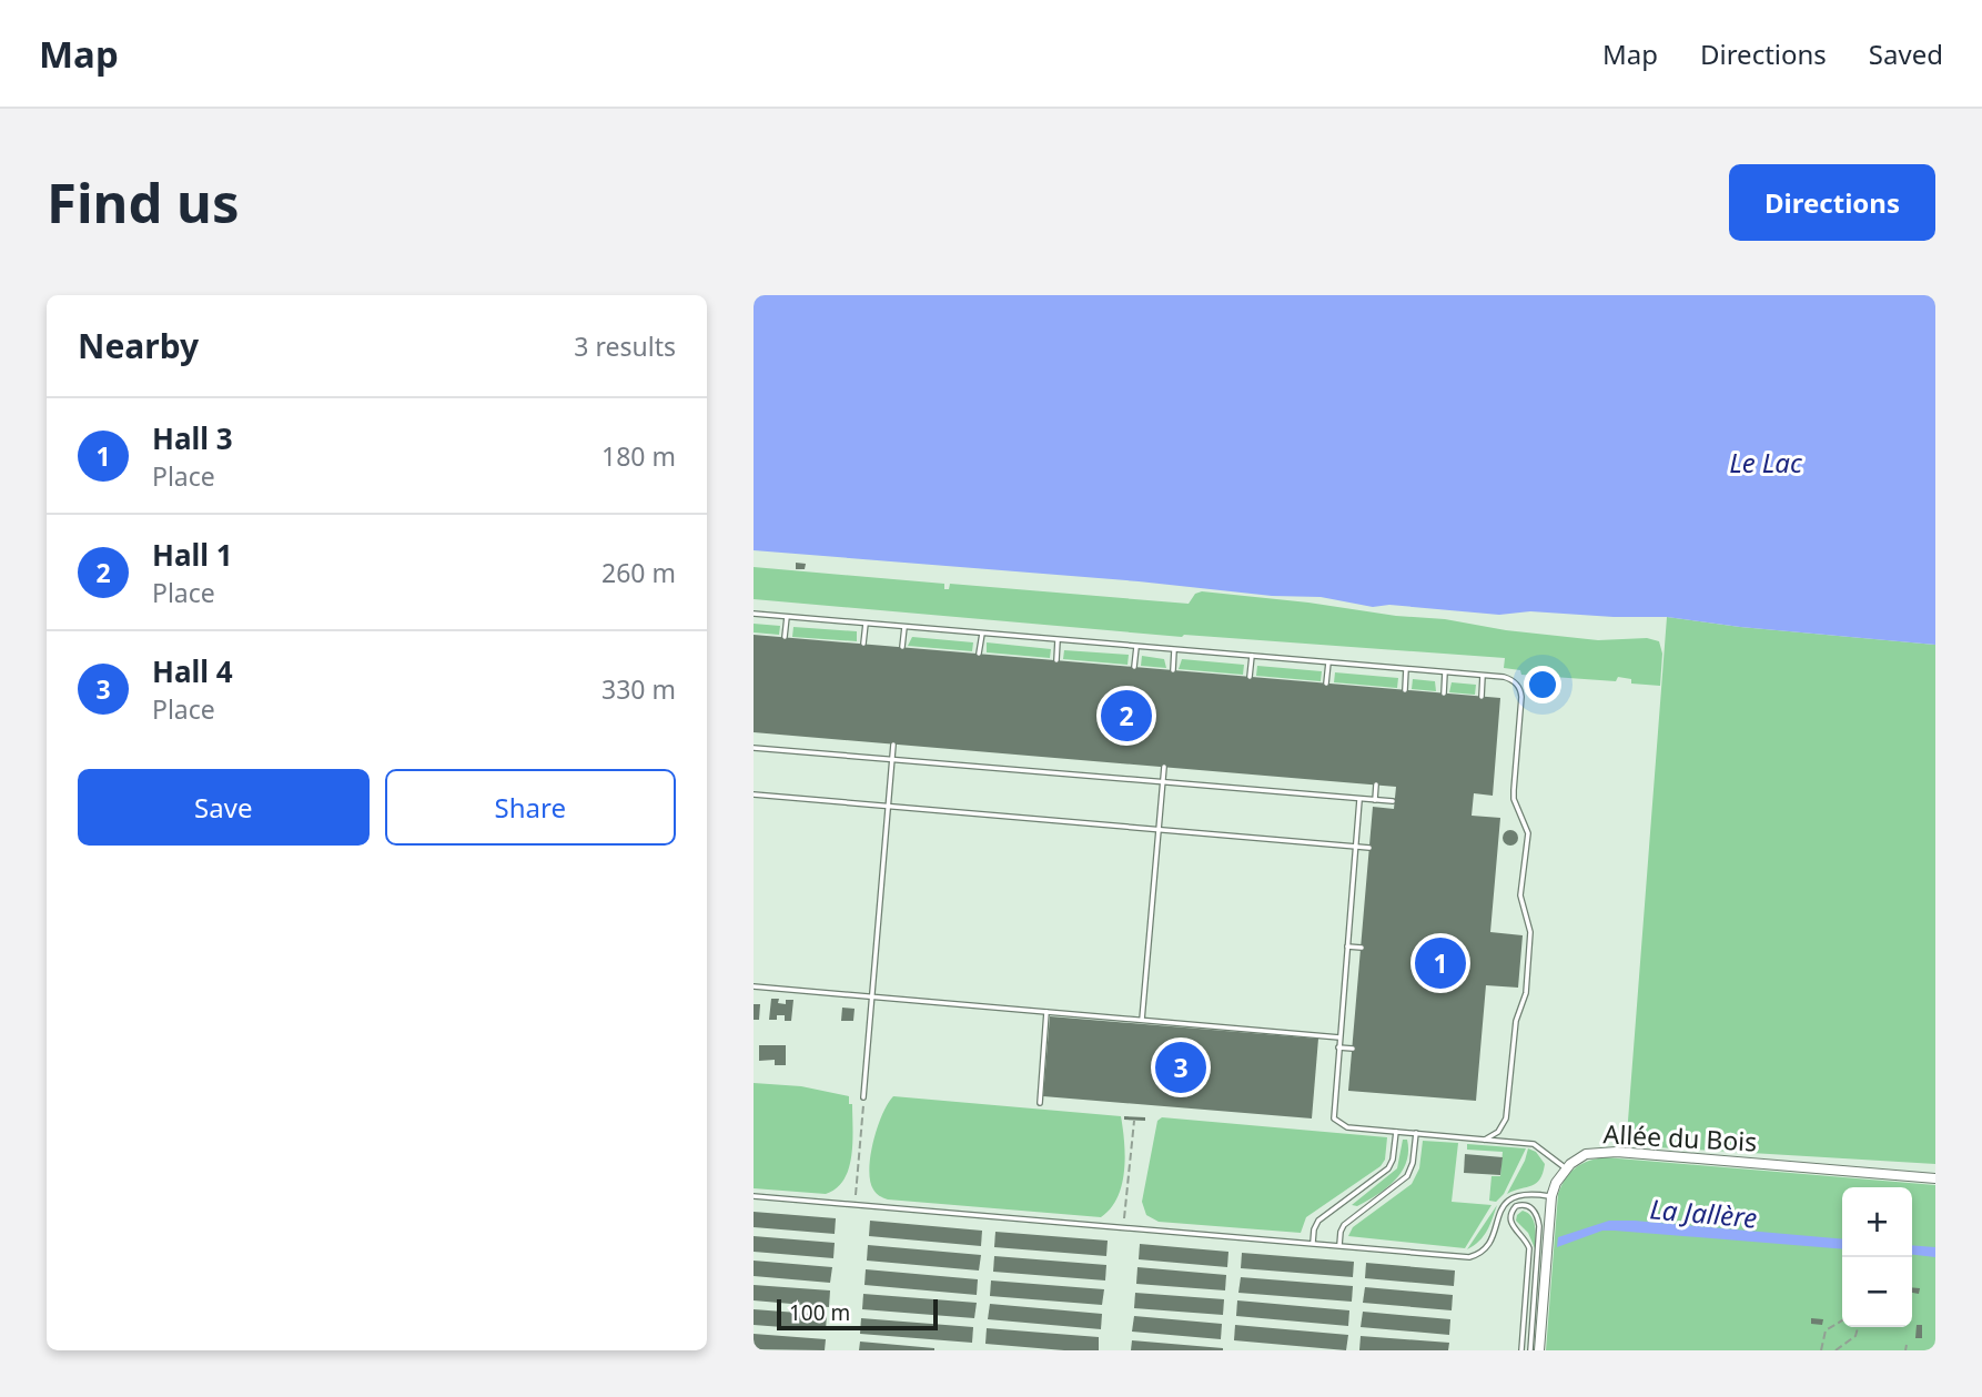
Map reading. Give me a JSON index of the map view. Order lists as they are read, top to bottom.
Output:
{
  "streets": {
    "street": ["Allée du Bois"]
  },
  "water": ["Le Lac", "La Jallère"],
  "scale_bar": "100 m",
  "page": {
    "header": "Map",
    "nav": ["Map", "Directions", "Saved"],
    "buttons": [
      "Directions",
      ["Save", "Share"]
    ],
    "title": "Find us",
    "heading": ["Nearby", "3 results"],
    "list": [
      {
        "mark": "1",
        "name": "Hall 3",
        "note": "Place",
        "value": "180 m"
      },
      {
        "mark": "2",
        "name": "Hall 1",
        "note": "Place",
        "value": "260 m"
      },
      {
        "mark": "3",
        "name": "Hall 4",
        "note": "Place",
        "value": "330 m"
      }
    ],
    "pins": ["2", "1", "3"],
    "map_buttons": ["+", "−"],
    "scale": "100 m"
  }
}
